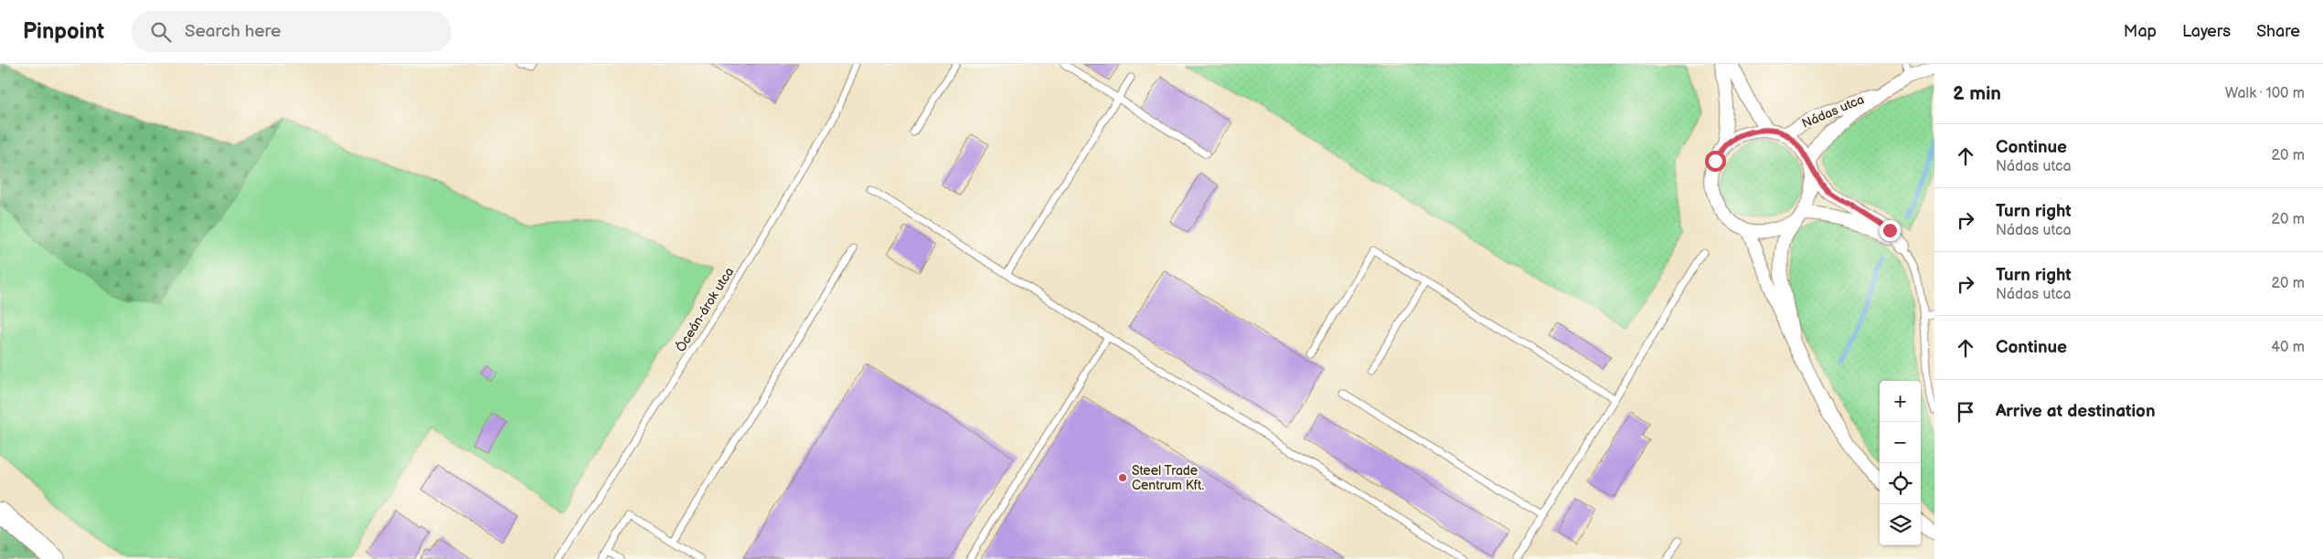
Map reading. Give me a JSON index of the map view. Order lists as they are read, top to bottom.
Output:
{
  "streets": {
    "street": ["Nádas utca"],
    "lane": ["Óceán-árok utca"]
  },
  "places": ["Steel Trade Centrum Kft."],
  "page": {
    "header": "Pinpoint",
    "search": "Search here",
    "nav": ["Map", "Layers", "Share"],
    "heading": ["2 min", "Walk · 100 m"],
    "list": [
      ["Continue", "Nádas utca", "20 m"],
      ["Turn right", "Nádas utca", "20 m"],
      ["Turn right", "Nádas utca", "20 m"],
      ["Continue", "40 m"],
      "Arrive at destination"
    ],
    "map_buttons": ["+", "−"]
  }
}
